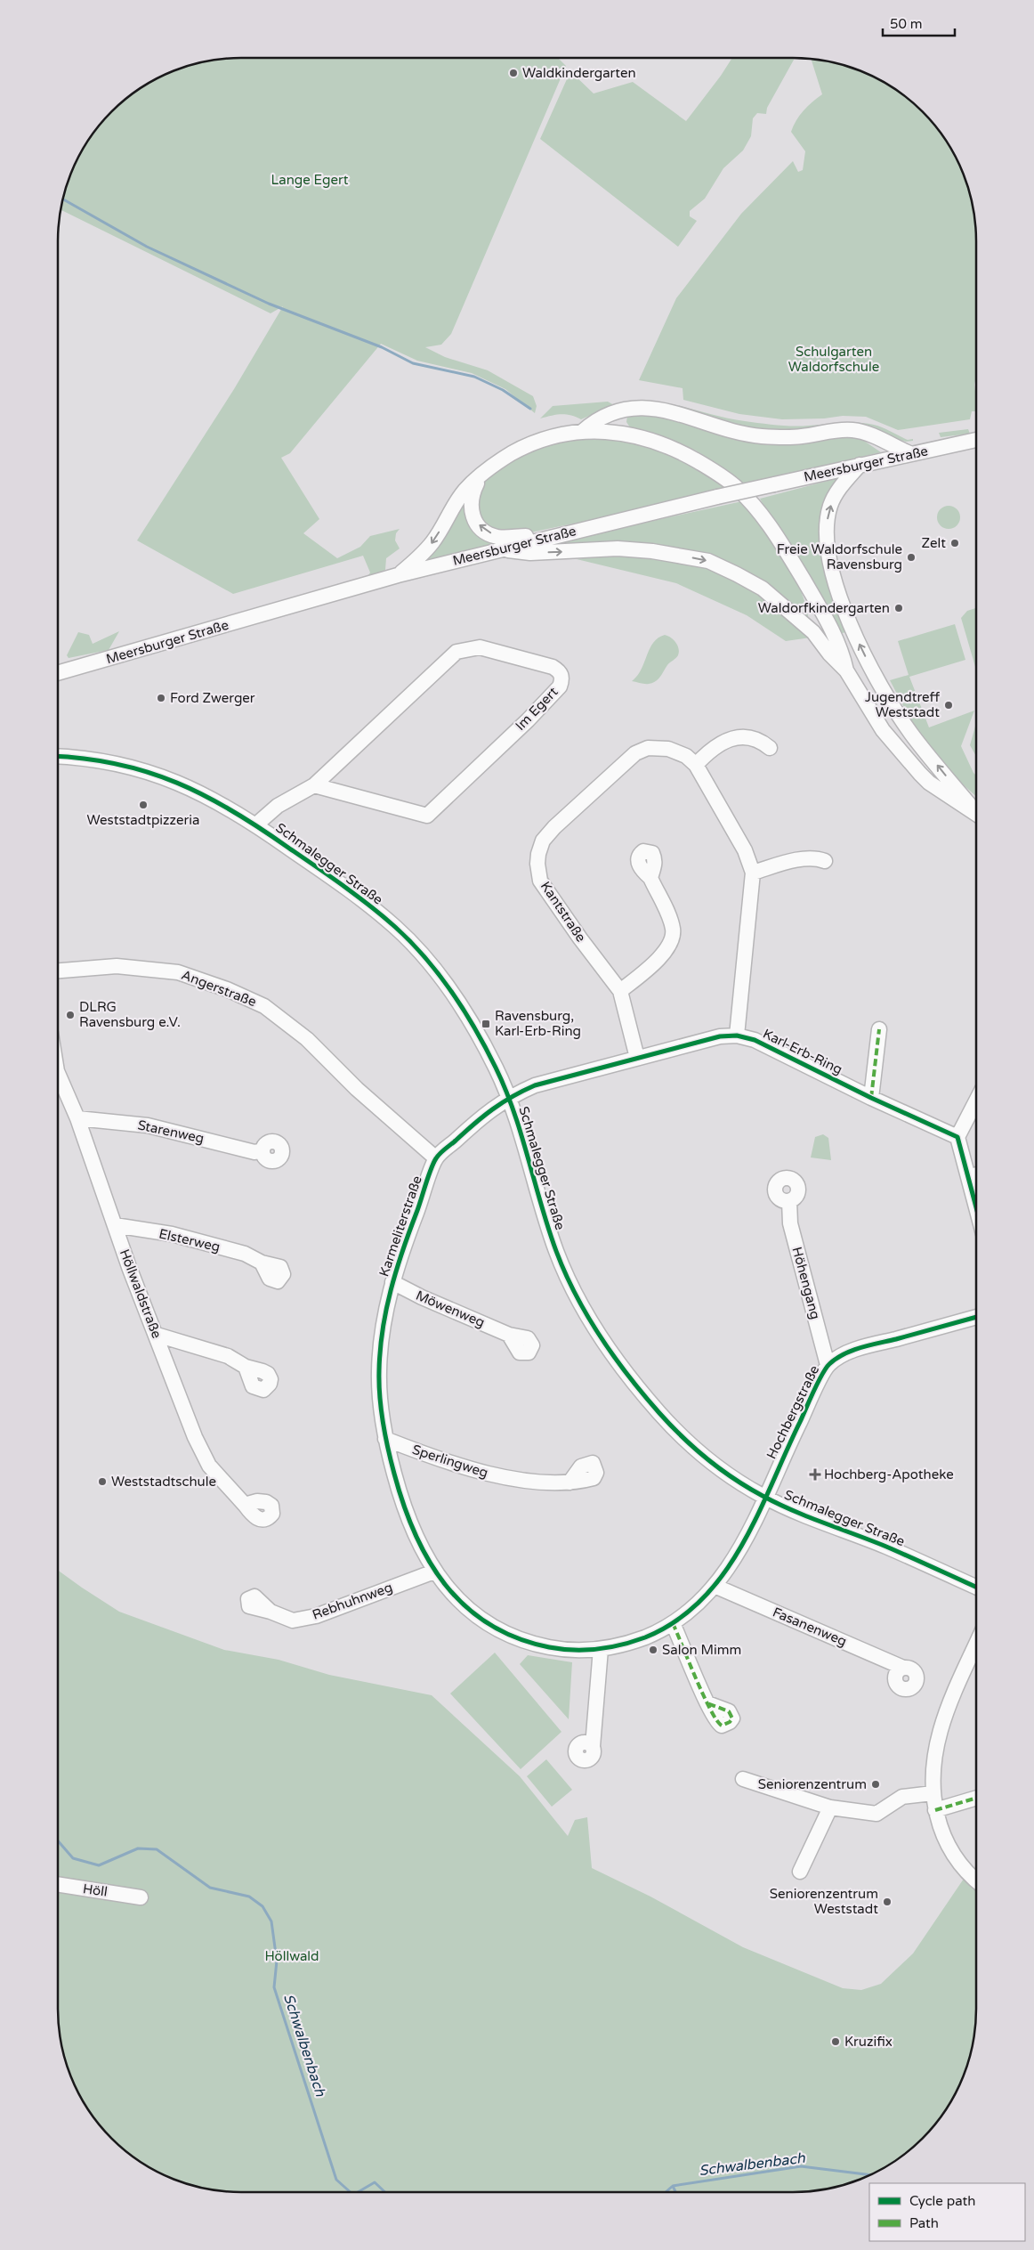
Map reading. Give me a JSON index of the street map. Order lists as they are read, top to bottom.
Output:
{
  "streets": {
    "street": [
      "Meersburger Straße",
      "Im Egert",
      "Schmalegger Straße",
      "Kantstraße",
      "Angerstraße",
      "Karl-Erb-Ring",
      "Starenweg",
      "Karmeliterstraße",
      "Elsterweg",
      "Höhengang",
      "Höllwaldstraße",
      "Möwenweg",
      "Hochbergstraße",
      "Sperlingweg",
      "Rebhuhnweg",
      "Fasanenweg",
      "Höll"
    ]
  },
  "crossings": [
    ["Im Egert", "Schmalegger Straße"],
    ["Schmalegger Straße", "Karl-Erb-Ring"],
    ["Schmalegger Straße", "Karmeliterstraße"],
    ["Schmalegger Straße", "Hochbergstraße"],
    ["Kantstraße", "Karl-Erb-Ring"],
    ["Angerstraße", "Karmeliterstraße"],
    ["Karl-Erb-Ring", "Karmeliterstraße"],
    ["Starenweg", "Höllwaldstraße"],
    ["Karmeliterstraße", "Möwenweg"],
    ["Karmeliterstraße", "Hochbergstraße"],
    ["Karmeliterstraße", "Sperlingweg"],
    ["Karmeliterstraße", "Rebhuhnweg"],
    ["Karmeliterstraße", "Fasanenweg"],
    ["Elsterweg", "Höllwaldstraße"],
    ["Höhengang", "Hochbergstraße"]
  ],
  "water": ["Schwalbenbach"],
  "parks": ["Lange Egert", "Schulgarten Waldorfschule", "Höllwald"],
  "places": {
    "other": [
      "Waldkindergarten",
      "Zelt",
      "Freie Waldorfschule Ravensburg",
      "Waldorfkindergarten",
      "Ford Zwerger",
      "Jugendtreff Weststadt",
      "Weststadtpizzeria",
      "DLRG Ravensburg e.V.",
      "Weststadtschule",
      "Salon Mimm",
      "Seniorenzentrum",
      "Seniorenzentrum Weststadt",
      "Kruzifix"
    ],
    "transit": ["Ravensburg, Karl-Erb-Ring"],
    "health": ["Hochberg-Apotheke"]
  },
  "legend": ["Cycle path", "Path"],
  "scale_bar": "50 m"
}
